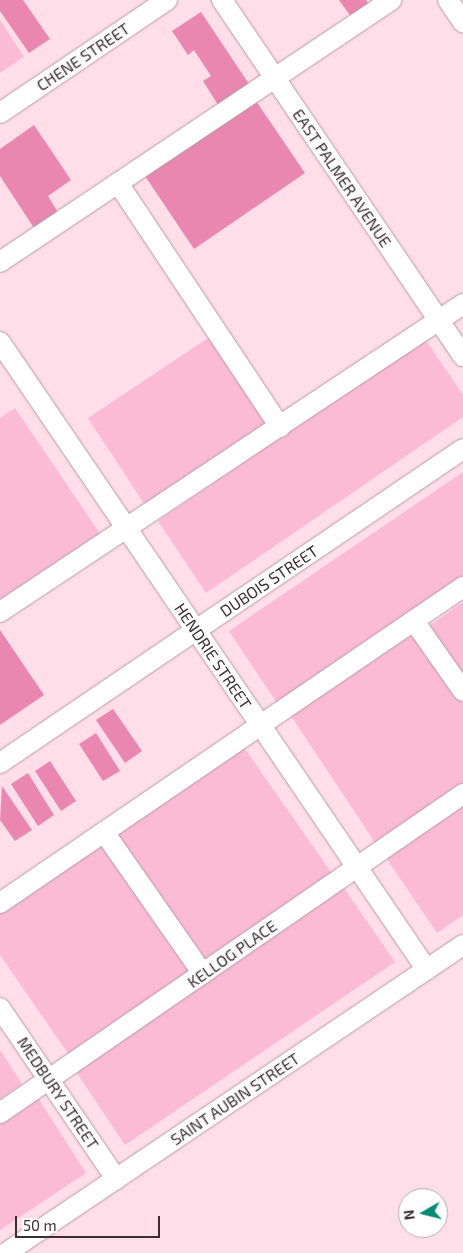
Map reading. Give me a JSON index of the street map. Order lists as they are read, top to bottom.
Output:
{
  "streets": {
    "street": [
      "CHENE STREET",
      "EAST PALMER AVENUE",
      "DUBOIS STREET",
      "HENDRIE STREET",
      "KELLOG PLACE",
      "MEDBURY STREET",
      "SAINT AUBIN STREET"
    ]
  },
  "crossings": [
    ["DUBOIS STREET", "HENDRIE STREET"],
    ["HENDRIE STREET", "KELLOG PLACE"],
    ["HENDRIE STREET", "SAINT AUBIN STREET"],
    ["KELLOG PLACE", "MEDBURY STREET"],
    ["MEDBURY STREET", "SAINT AUBIN STREET"]
  ],
  "scale_bar": "50 m",
  "north": "left"
}
